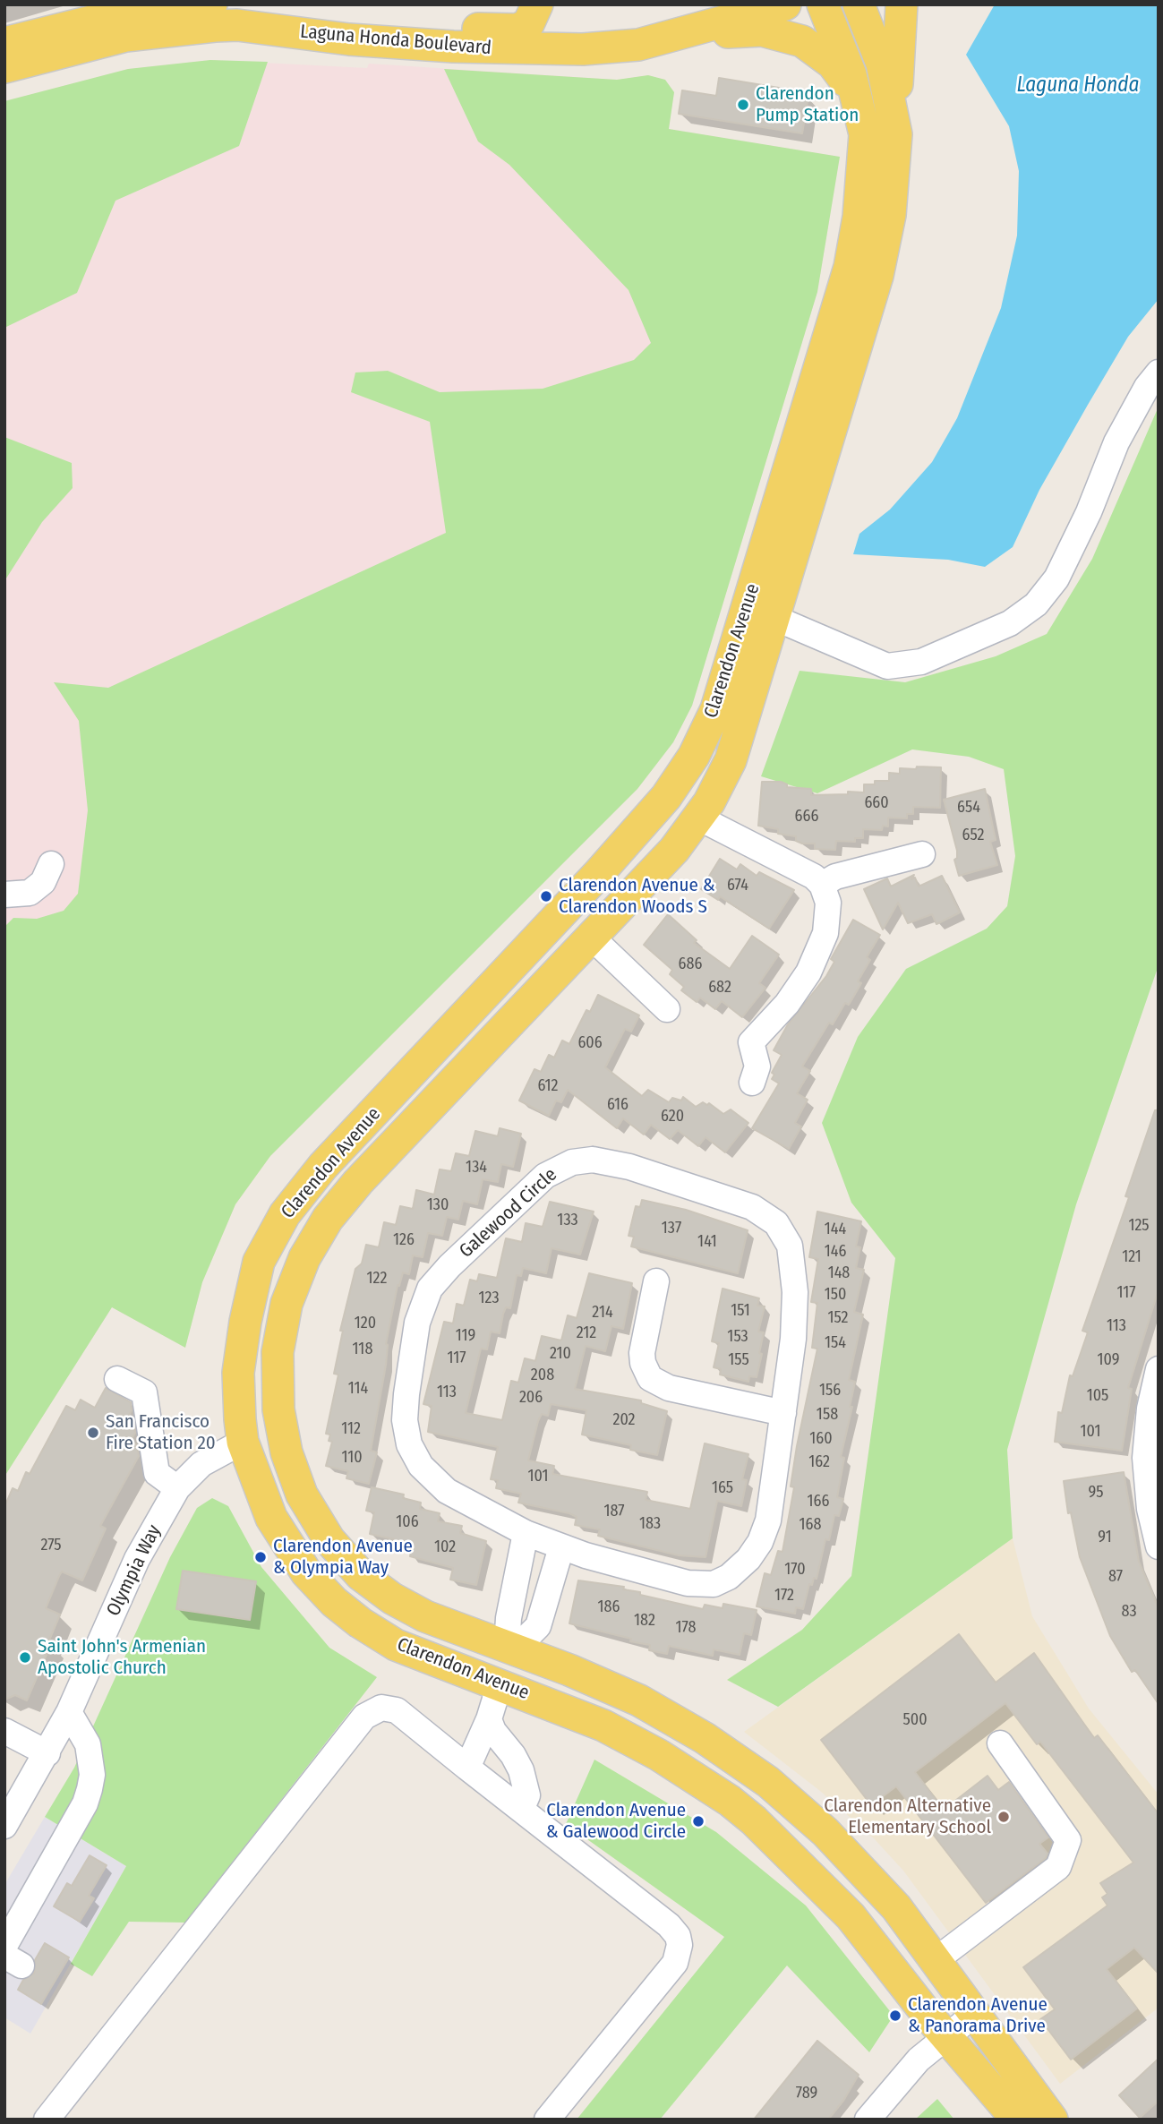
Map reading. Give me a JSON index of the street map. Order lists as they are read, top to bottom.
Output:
{
  "streets": {
    "main road": ["Laguna Honda Boulevard", "Clarendon Avenue"],
    "street": ["Galewood Circle", "Olympia Way"]
  },
  "crossings": [
    ["Clarendon Avenue", "Olympia Way"]
  ],
  "water": ["Laguna Honda"],
  "places": [
    "Clarendon Pump Station",
    "Clarendon Avenue & Clarendon Woods S",
    "San Francisco Fire Station 20",
    "Clarendon Avenue & Olympia Way",
    "Saint John's Armenian Apostolic Church",
    "Clarendon Alternative Elementary School",
    "Clarendon Avenue & Galewood Circle",
    "Clarendon Avenue & Panorama Drive"
  ],
  "house_numbers": [
    "660",
    "654",
    "666",
    "652",
    "674",
    "686",
    "682",
    "606",
    "612",
    "616",
    "620",
    "134",
    "130",
    "133",
    "125",
    "137",
    "144",
    "126",
    "141",
    "146",
    "121",
    "148",
    "122",
    "117",
    "150",
    "123",
    "151",
    "214",
    "152",
    "120",
    "113",
    "212",
    "119",
    "153",
    "154",
    "118",
    "210",
    "117",
    "155",
    "109",
    "208",
    "114",
    "156",
    "113",
    "105",
    "206",
    "158",
    "202",
    "112",
    "101",
    "160",
    "110",
    "162",
    "101",
    "165",
    "95",
    "166",
    "187",
    "106",
    "183",
    "168",
    "91",
    "275",
    "102",
    "170",
    "87",
    "172",
    "186",
    "83",
    "182",
    "178",
    "500",
    "789"
  ]
}
